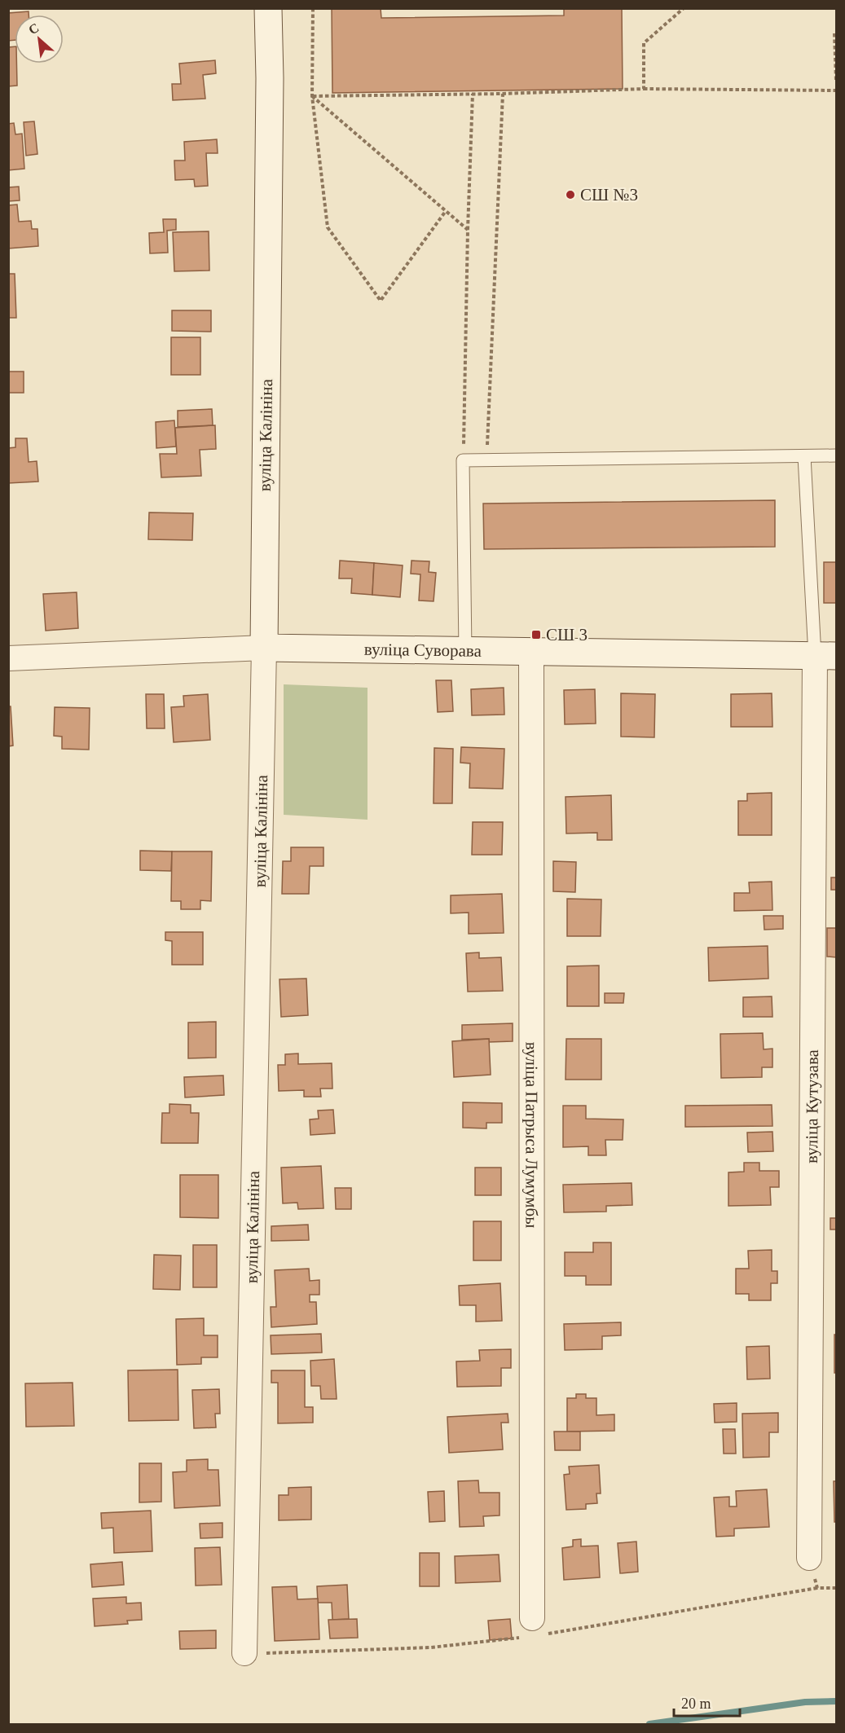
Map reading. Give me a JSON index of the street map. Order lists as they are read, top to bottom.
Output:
{
  "streets": {
    "main road": ["вуліца Калініна", "вуліца Суворава"],
    "street": ["вуліца Кутузава", "вуліца Патрыса Лумумбы"]
  },
  "crossings": [
    ["вуліца Калініна", "вуліца Суворава"],
    ["вуліца Суворава", "вуліца Кутузава"],
    ["вуліца Суворава", "вуліца Патрыса Лумумбы"]
  ],
  "places": {
    "other": ["СШ №3"],
    "transit": ["СШ 3"]
  },
  "scale_bar": "20 m",
  "north": "top left"
}
